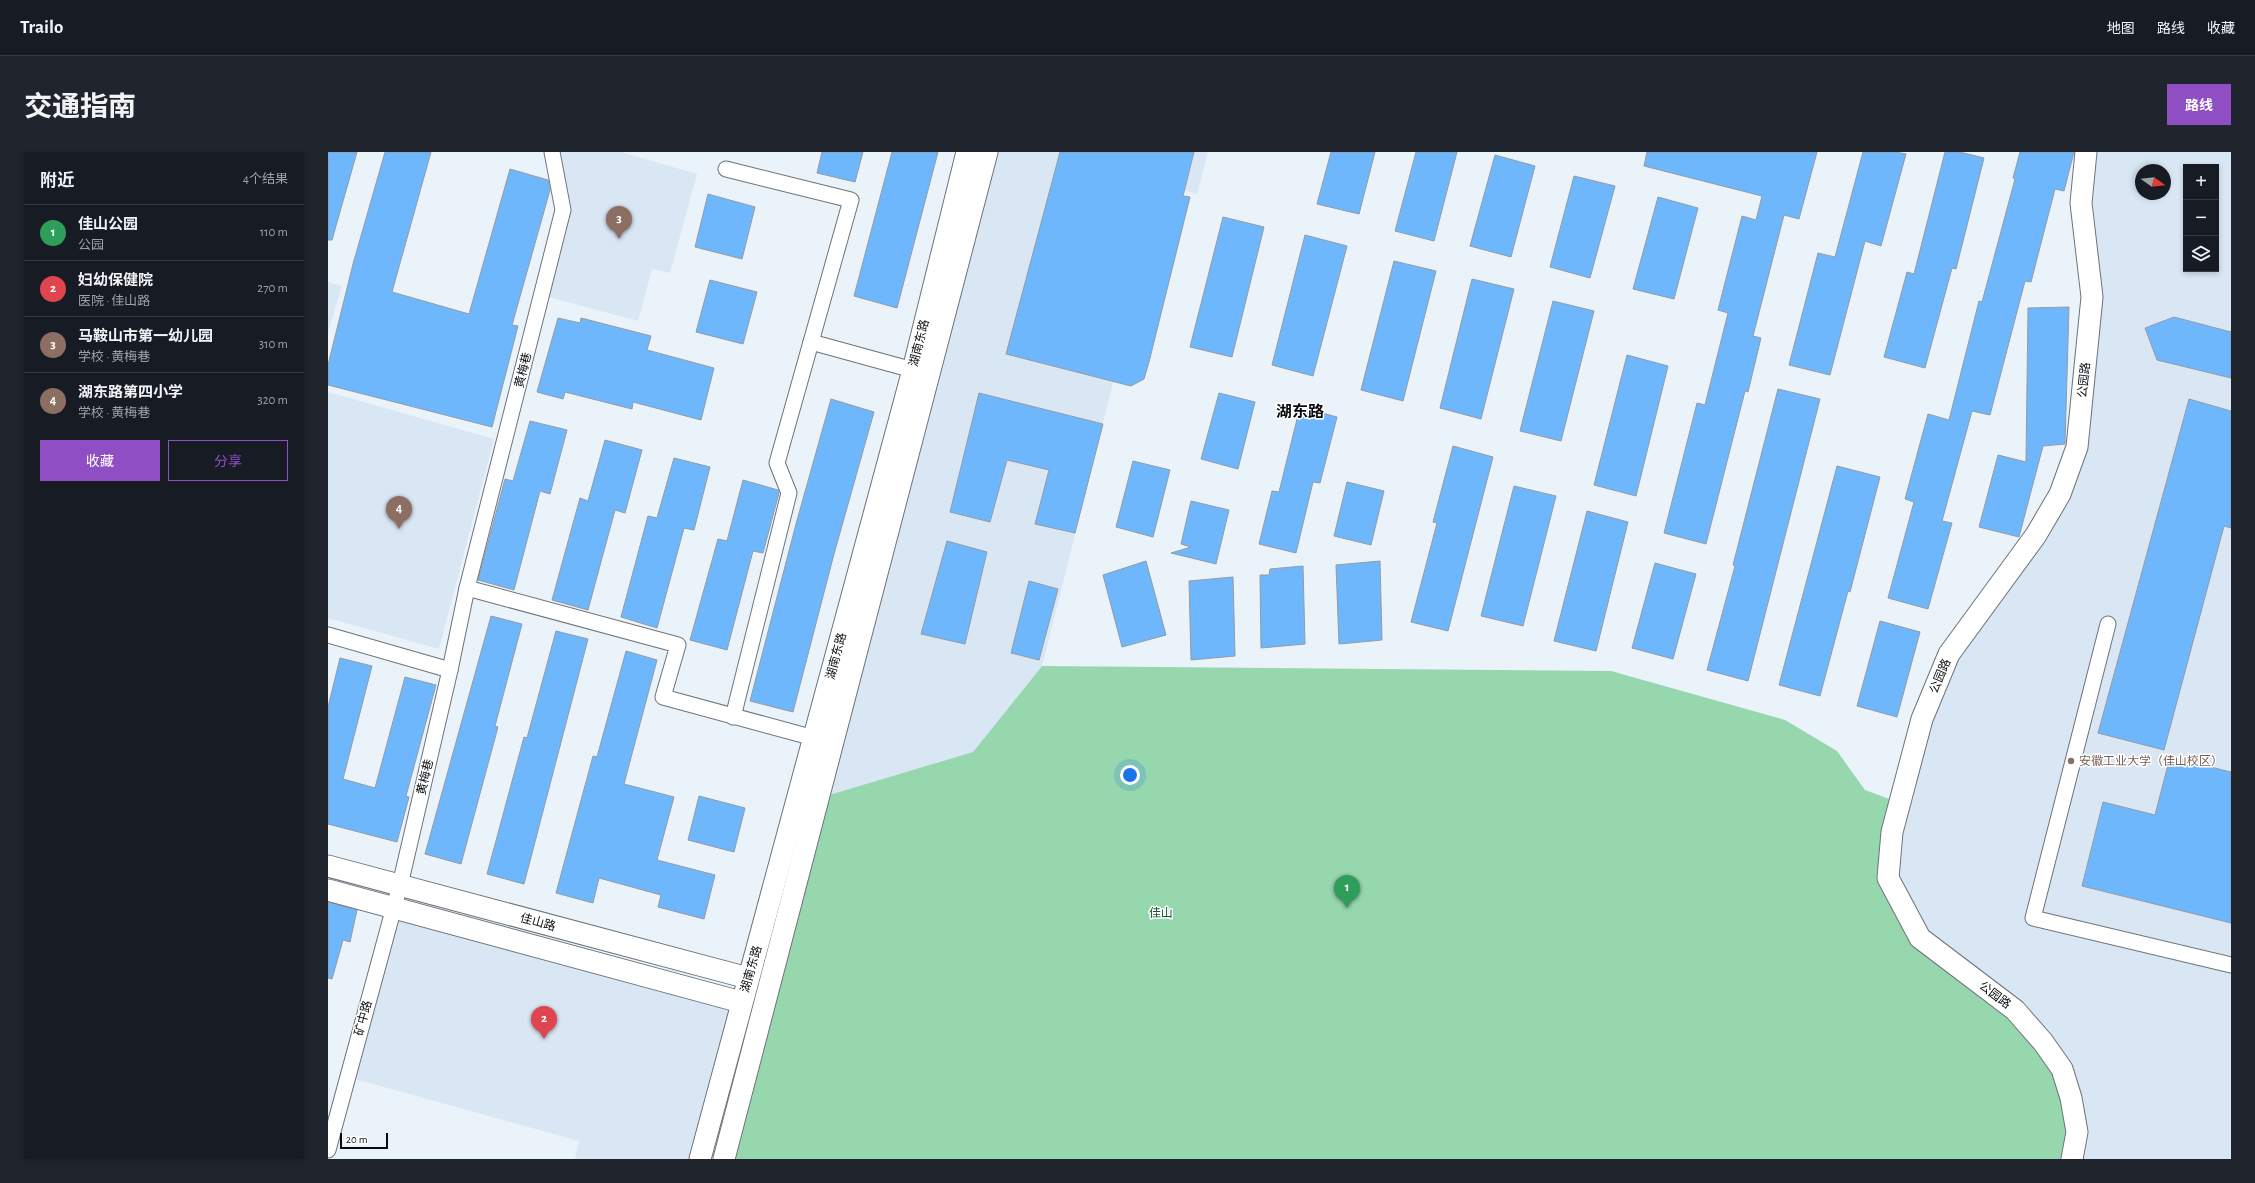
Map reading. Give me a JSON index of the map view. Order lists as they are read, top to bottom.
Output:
{
  "streets": {
    "main road": ["湖南东路", "公园路", "佳山路"],
    "street": ["黄梅巷", "矿中路"]
  },
  "crossings": [
    ["湖南东路", "佳山路"],
    ["黄梅巷", "佳山路"],
    ["黄梅巷", "矿中路"],
    ["佳山路", "矿中路"]
  ],
  "districts": ["湖东路"],
  "parks": ["佳山"],
  "places": ["安徽工业大学（佳山校区）"],
  "scale_bar": "20 m",
  "north": "right",
  "page": {
    "header": "Trailo",
    "nav": ["地图", "路线", "收藏"],
    "title": "交通指南",
    "buttons": [
      "路线",
      ["收藏", "分享"]
    ],
    "heading": ["附近", "4个结果"],
    "map_buttons": ["+", "−"],
    "list": [
      {
        "mark": "1",
        "name": "佳山公园",
        "note": "公园",
        "value": "110 m"
      },
      {
        "mark": "2",
        "name": "妇幼保健院",
        "note": "医院 · 佳山路",
        "value": "270 m"
      },
      {
        "mark": "3",
        "name": "马鞍山市第一幼儿园",
        "note": "学校 · 黄梅巷",
        "value": "310 m"
      },
      {
        "mark": "4",
        "name": "湖东路第四小学",
        "note": "学校 · 黄梅巷",
        "value": "320 m"
      }
    ],
    "pins": [
      "3",
      "4",
      "1",
      "2"
    ],
    "scale": "20 m"
  }
}
